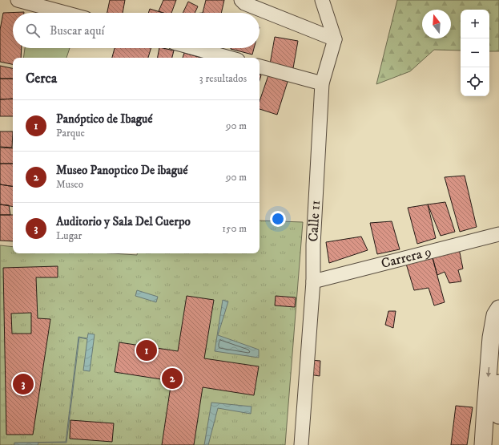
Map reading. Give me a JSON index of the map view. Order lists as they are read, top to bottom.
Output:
{
  "streets": {
    "street": ["Calle 11", "Carrera 9"]
  },
  "crossings": [
    ["Calle 11", "Carrera 9"]
  ],
  "north": "top",
  "page": {
    "map_buttons": ["+", "−"],
    "search": "Buscar aquí",
    "heading": ["Cerca", "3 resultados"],
    "list": [
      {
        "mark": "1",
        "name": "Panóptico de Ibagué",
        "note": "Parque",
        "value": "90 m"
      },
      {
        "mark": "2",
        "name": "Museo Panoptico De ibagué",
        "note": "Museo",
        "value": "90 m"
      },
      {
        "mark": "3",
        "name": "Auditorio y Sala Del Cuerpo",
        "note": "Lugar",
        "value": "150 m"
      }
    ],
    "pins": ["1", "2", "3"]
  }
}
